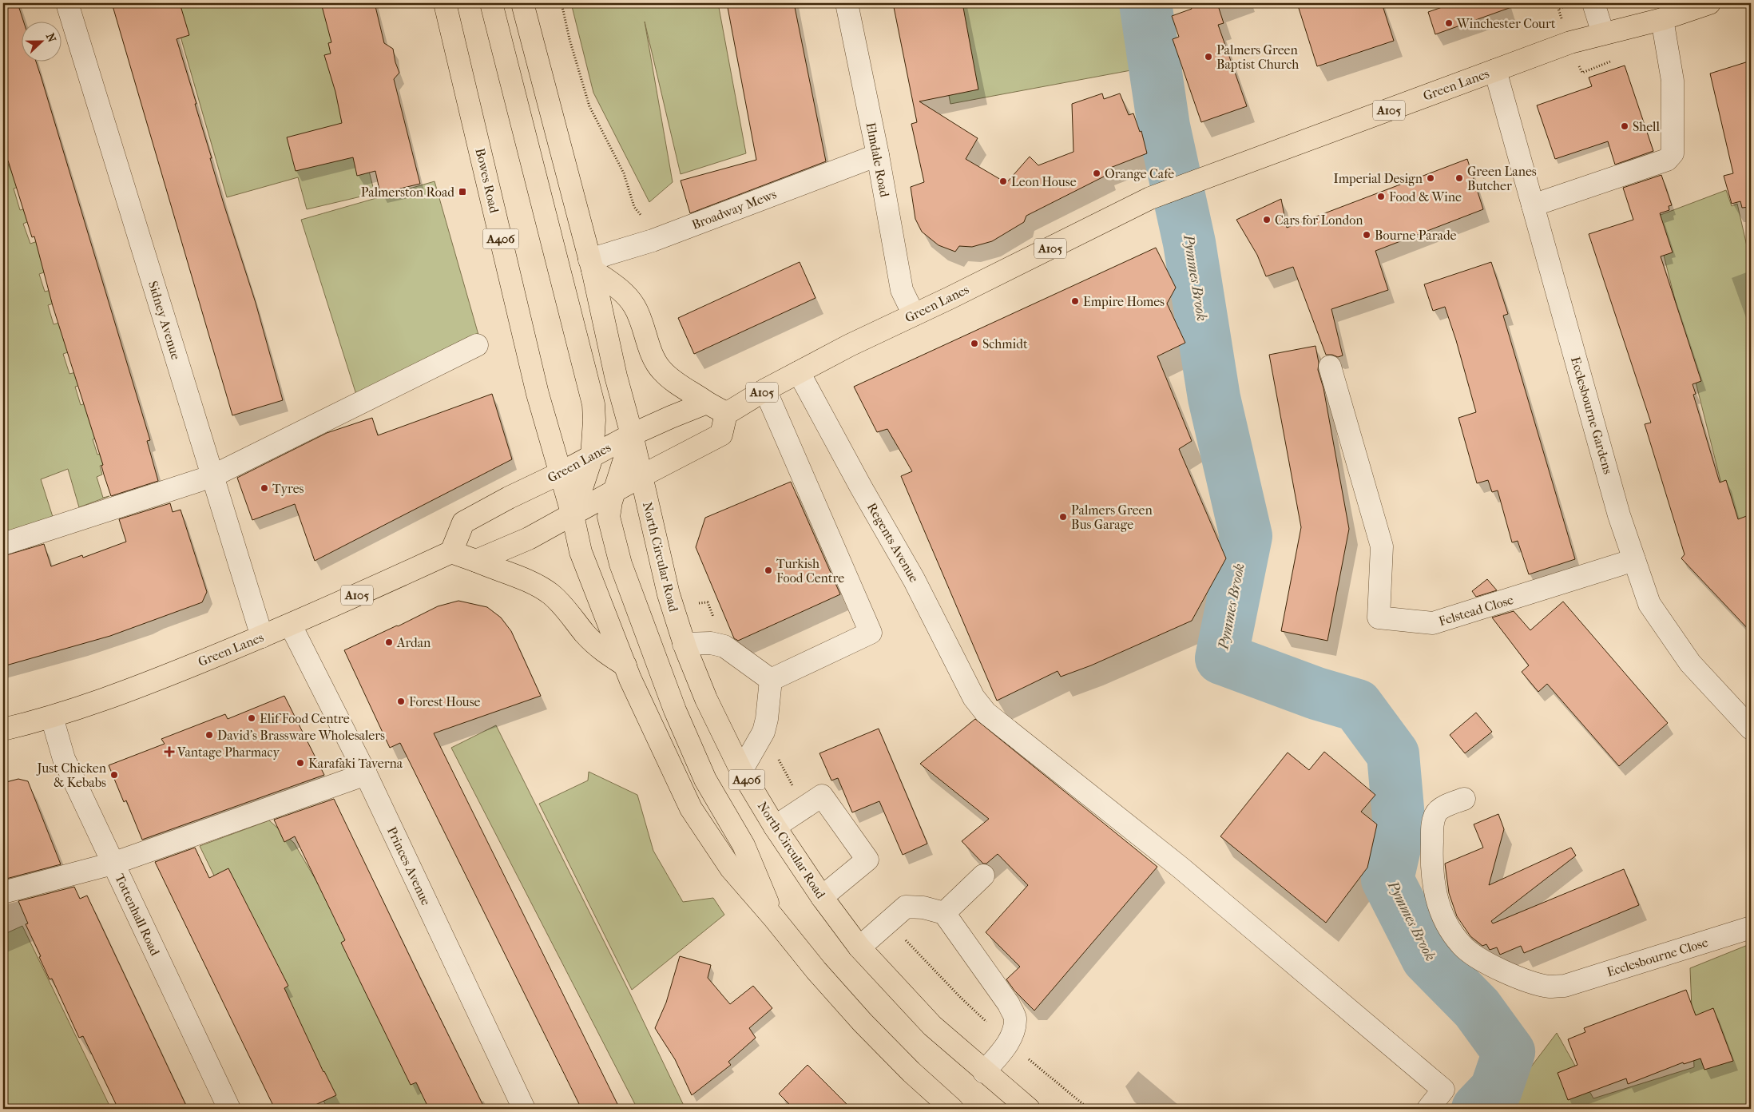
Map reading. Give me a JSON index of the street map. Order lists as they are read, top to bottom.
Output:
{
  "streets": {
    "main road": [
      "Green Lanes",
      "A105",
      "Bowes Road",
      "A406",
      "North Circular Road"
    ],
    "street": [
      "Elmdale Road",
      "Broadway Mews",
      "Sidney Avenue",
      "Ecclesbourne Gardens",
      "Regents Avenue",
      "Felstead Close",
      "Princes Avenue",
      "Tottenhall Road",
      "Ecclesbourne Close"
    ]
  },
  "crossings": [
    ["Green Lanes", "Elmdale Road"],
    ["Green Lanes", "Bowes Road"],
    ["Green Lanes", "A406"],
    ["Green Lanes", "Sidney Avenue"],
    ["Green Lanes", "Ecclesbourne Gardens"],
    ["Green Lanes", "Regents Avenue"],
    ["Green Lanes", "North Circular Road"],
    ["Green Lanes", "Princes Avenue"],
    ["Green Lanes", "Tottenhall Road"],
    ["Elmdale Road", "Broadway Mews"],
    ["Bowes Road", "A406"],
    ["Broadway Mews", "A406"],
    ["A406", "North Circular Road"],
    ["Ecclesbourne Gardens", "Felstead Close"]
  ],
  "water": ["Pymmes Brook"],
  "places": {
    "other": [
      "Winchester Court",
      "Palmers Green Baptist Church",
      "Shell",
      "Orange Cafe",
      "Imperial Design",
      "Green Lanes Butcher",
      "Leon House",
      "Food & Wine",
      "Cars for London",
      "Bourne Parade",
      "Empire Homes",
      "Schmidt",
      "Tyres",
      "Palmers Green Bus Garage",
      "Turkish Food Centre",
      "Ardan",
      "Forest House",
      "Elif Food Centre",
      "David's Brassware Wholesalers",
      "Karafaki Taverna",
      "Just Chicken & Kebabs"
    ],
    "transit": ["Palmerston Road"],
    "health": ["Vantage Pharmacy"]
  },
  "north": "right"
}
